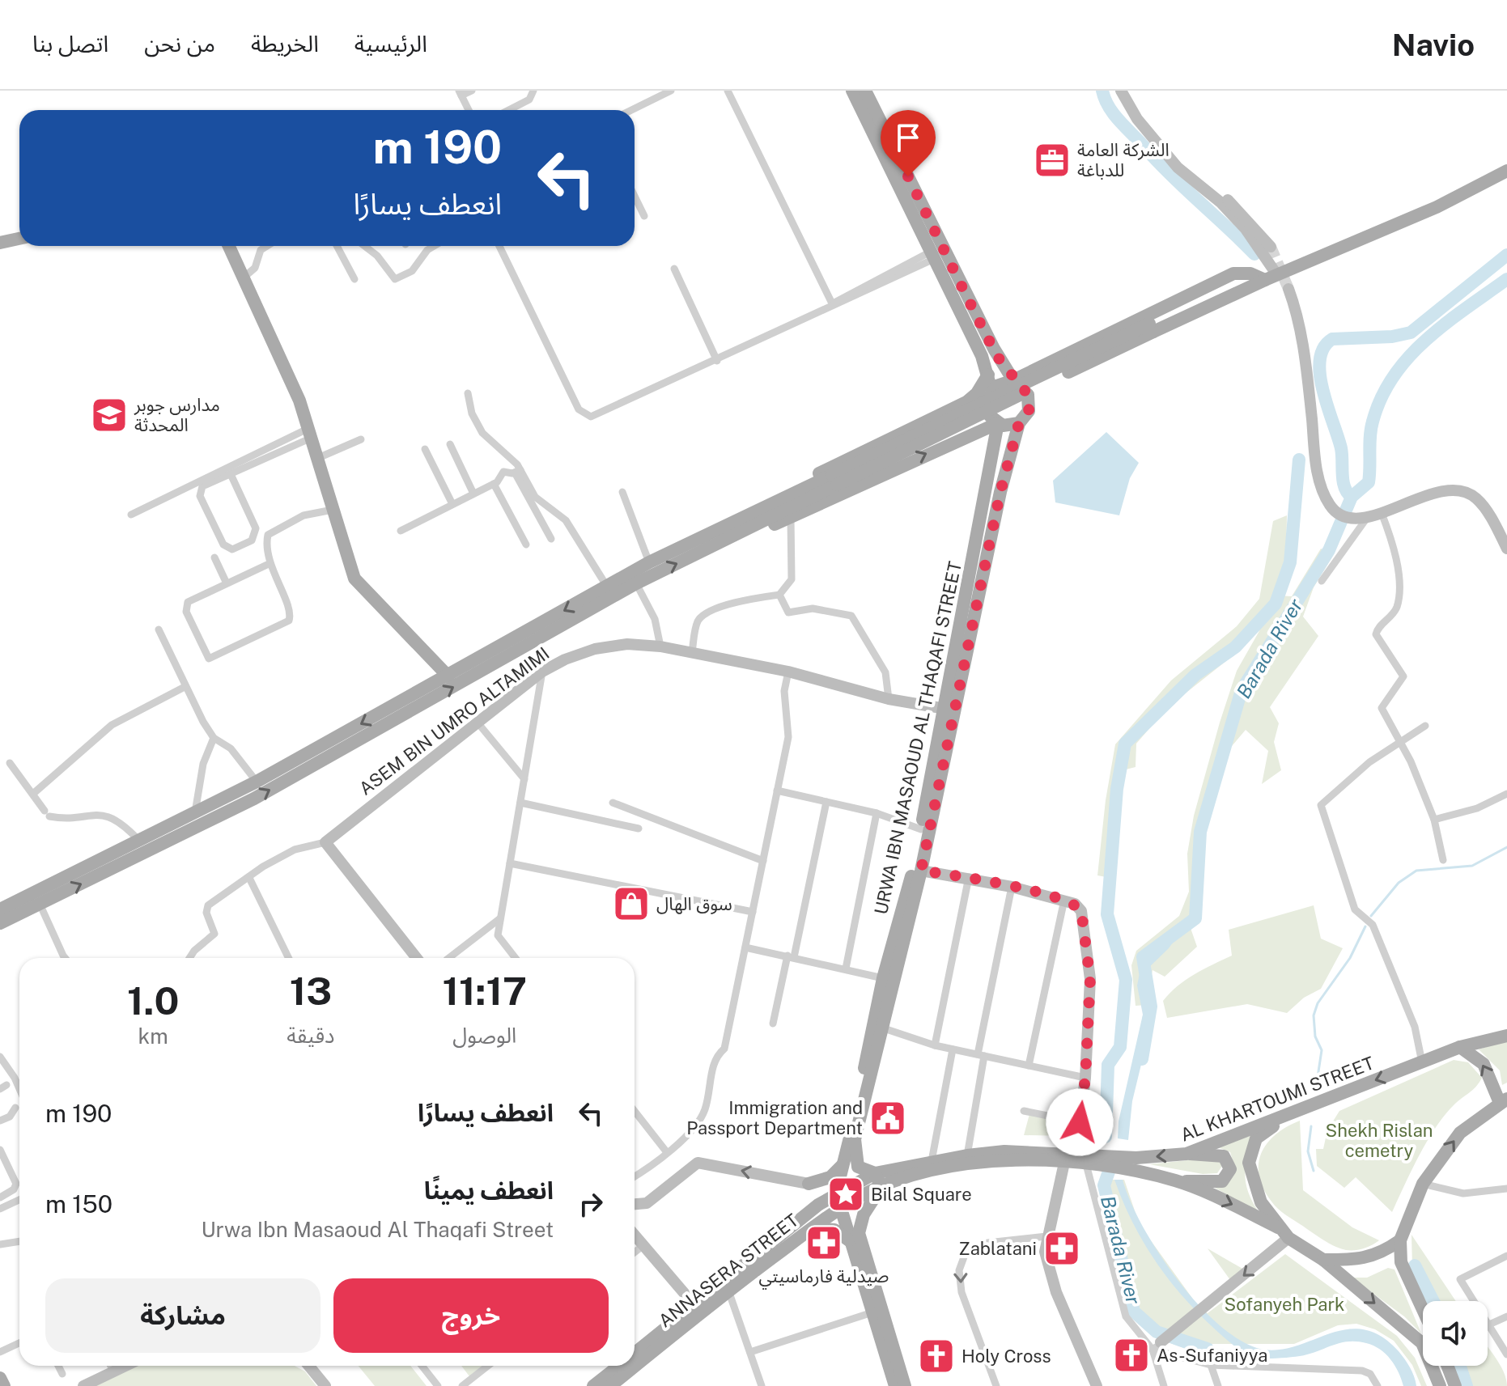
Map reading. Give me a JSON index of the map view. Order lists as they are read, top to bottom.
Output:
{
  "streets": {
    "main road": ["URWA IBN MASAOUD AL THAQAFI STREET", "AL KHARTOUMI STREET", "ANNASERA STREET"],
    "street": ["ASEM BIN UMRO ALTAMIMI"]
  },
  "crossings": [
    ["ASEM BIN UMRO ALTAMIMI", "URWA IBN MASAOUD AL THAQAFI STREET"],
    ["URWA IBN MASAOUD AL THAQAFI STREET", "AL KHARTOUMI STREET"],
    ["URWA IBN MASAOUD AL THAQAFI STREET", "ANNASERA STREET"],
    ["AL KHARTOUMI STREET", "ANNASERA STREET"]
  ],
  "water": ["Barada River"],
  "parks": ["Shekh Rislan cemetry", "Sofanyeh Park"],
  "places": {
    "office": ["الشركة العامة للدباغة"],
    "school or university": ["مدارس جوبر المحدثة"],
    "shop": ["سوق الهال"],
    "public building": ["Immigration and Passport Department"],
    "place": ["Bilal Square"],
    "pharmacy": ["صيدلية فارماسيتي", "Zablatani"],
    "church": ["As-Sufaniyya", "Holy Cross"]
  },
  "page": {
    "header": "Navio",
    "nav": [
      "الرئيسية",
      "الخريطة",
      "من نحن",
      "اتصل بنا"
    ],
    "turn": ["190 m", "انعطف يسارًا"],
    "eta": [
      "11:17",
      "الوصول",
      "13",
      "دقيقة",
      "1.0",
      "km"
    ],
    "list": [
      {
        "name": "انعطف يسارًا",
        "value": "190 m"
      },
      {
        "name": "انعطف يمينًا",
        "note": "Urwa Ibn Masaoud Al Thaqafi Street",
        "value": "150 m"
      }
    ],
    "buttons": ["خروج", "مشاركة"]
  }
}
